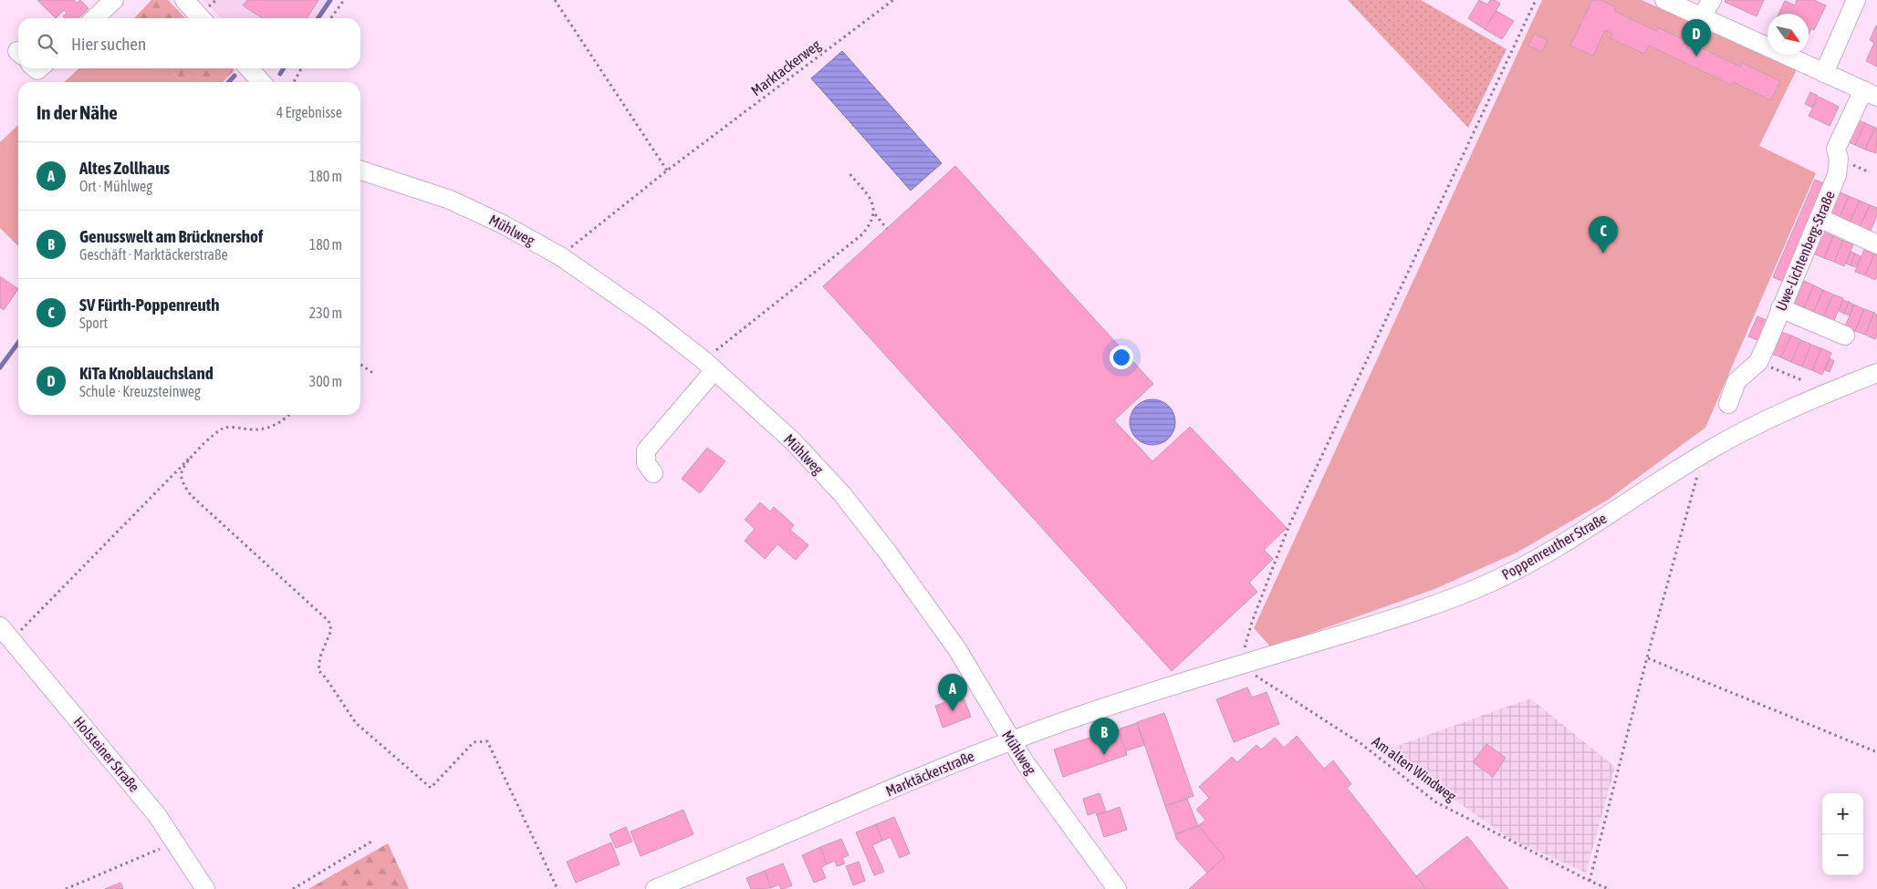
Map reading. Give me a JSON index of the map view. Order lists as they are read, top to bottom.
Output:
{
  "streets": {
    "street": [
      "Mühlweg",
      "Uwe-Lichtenberg-Straße",
      "Poppenreuther Straße",
      "Holsteiner Straße",
      "Marktäckerstraße"
    ],
    "path": ["Marktackerweg", "Am alten Windweg"]
  },
  "crossings": [
    ["Marktackerweg", "Mühlweg"],
    ["Mühlweg", "Marktäckerstraße"],
    ["Poppenreuther Straße", "Am alten Windweg"],
    ["Poppenreuther Straße", "Marktäckerstraße"]
  ],
  "north": "bottom right",
  "page": {
    "search": "Hier suchen",
    "pins": [
      "D",
      "C",
      "A",
      "B"
    ],
    "heading": ["In der Nähe", "4 Ergebnisse"],
    "list": [
      {
        "mark": "A",
        "name": "Altes Zollhaus",
        "note": "Ort · Mühlweg",
        "value": "180 m"
      },
      {
        "mark": "B",
        "name": "Genusswelt am Brücknershof",
        "note": "Geschäft · Marktäckerstraße",
        "value": "180 m"
      },
      {
        "mark": "C",
        "name": "SV Fürth-Poppenreuth",
        "note": "Sport",
        "value": "230 m"
      },
      {
        "mark": "D",
        "name": "KiTa Knoblauchsland",
        "note": "Schule · Kreuzsteinweg",
        "value": "300 m"
      }
    ],
    "map_buttons": ["+", "−"]
  }
}
